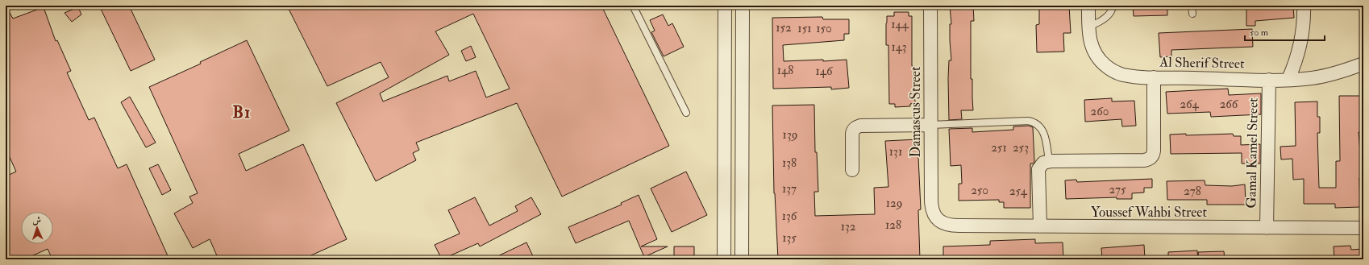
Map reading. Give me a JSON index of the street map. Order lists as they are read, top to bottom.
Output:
{
  "streets": {
    "street": [
      "Al Sherif Street",
      "Damascus Street",
      "Gamal Kamel Street",
      "Youssef Wahbi Street"
    ]
  },
  "crossings": [
    ["Al Sherif Street", "Gamal Kamel Street"],
    ["Damascus Street", "Youssef Wahbi Street"],
    ["Gamal Kamel Street", "Youssef Wahbi Street"]
  ],
  "districts": ["B1"],
  "house_numbers": [
    "144",
    "152",
    "151",
    "150",
    "143",
    "148",
    "146",
    "264",
    "266",
    "260",
    "139",
    "251",
    "253",
    "131",
    "138",
    "137",
    "275",
    "250",
    "254",
    "278",
    "129",
    "136",
    "128",
    "132",
    "135"
  ],
  "scale_bar": "50 m",
  "north": "top"
}
